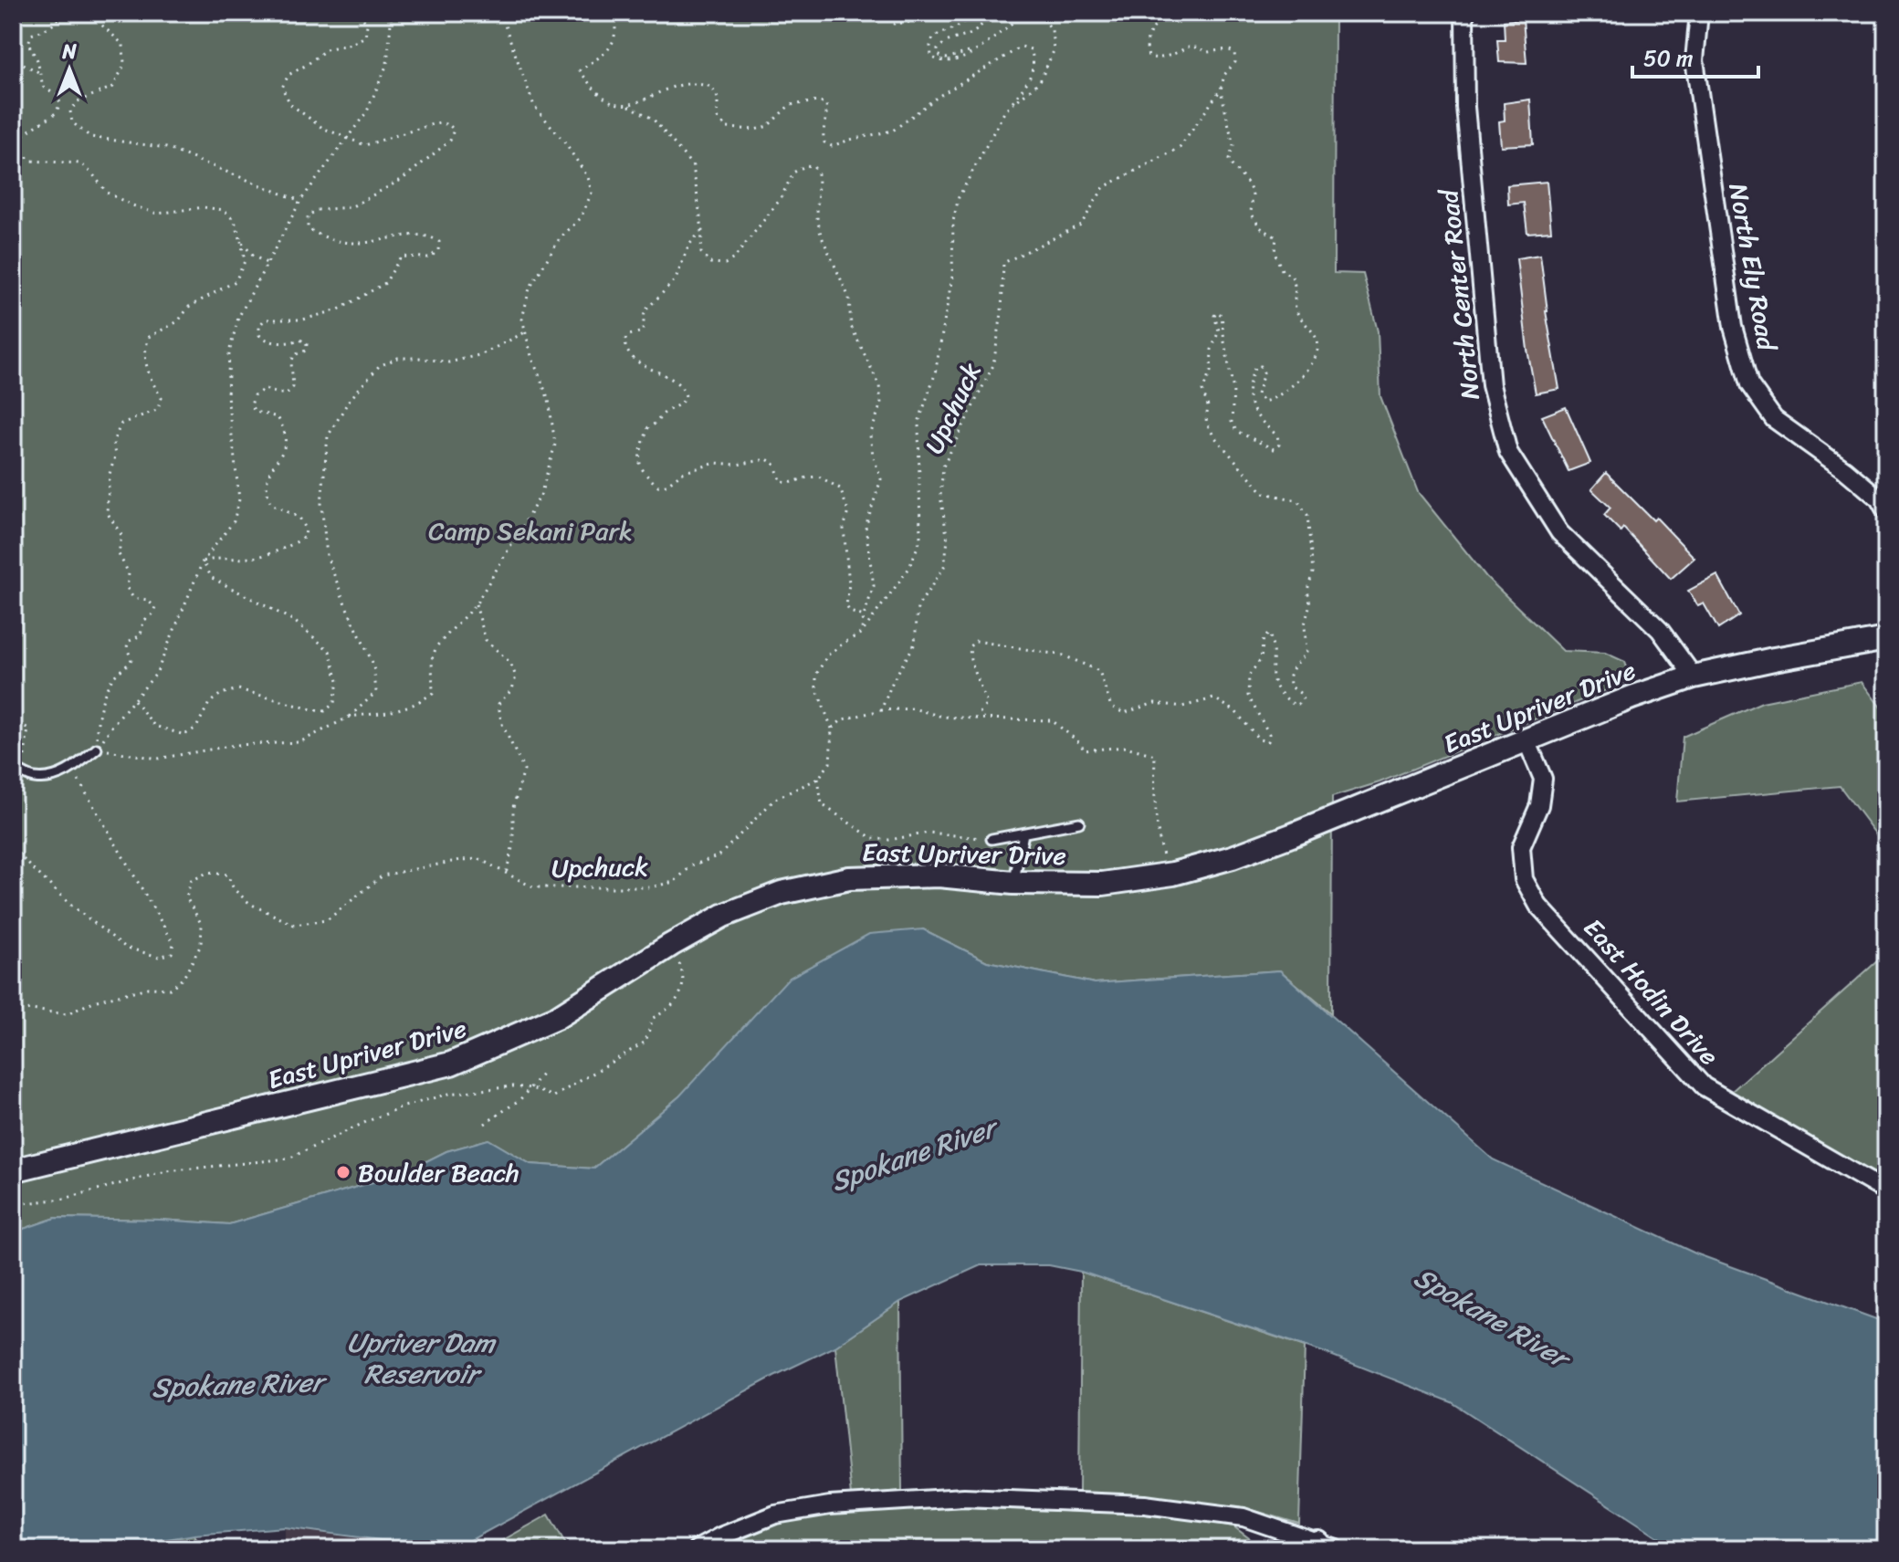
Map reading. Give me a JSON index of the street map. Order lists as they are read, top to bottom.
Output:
{
  "streets": {
    "main road": ["East Upriver Drive"],
    "street": ["North Ely Road", "North Center Road", "East Hodin Drive"],
    "path": ["Upchuck"]
  },
  "crossings": [
    ["North Center Road", "East Upriver Drive"],
    ["East Upriver Drive", "East Hodin Drive"]
  ],
  "water": ["Spokane River", "Upriver Dam Reservoir"],
  "parks": ["Camp Sekani Park"],
  "places": ["Boulder Beach"],
  "scale_bar": "50 m",
  "north": "top"
}
